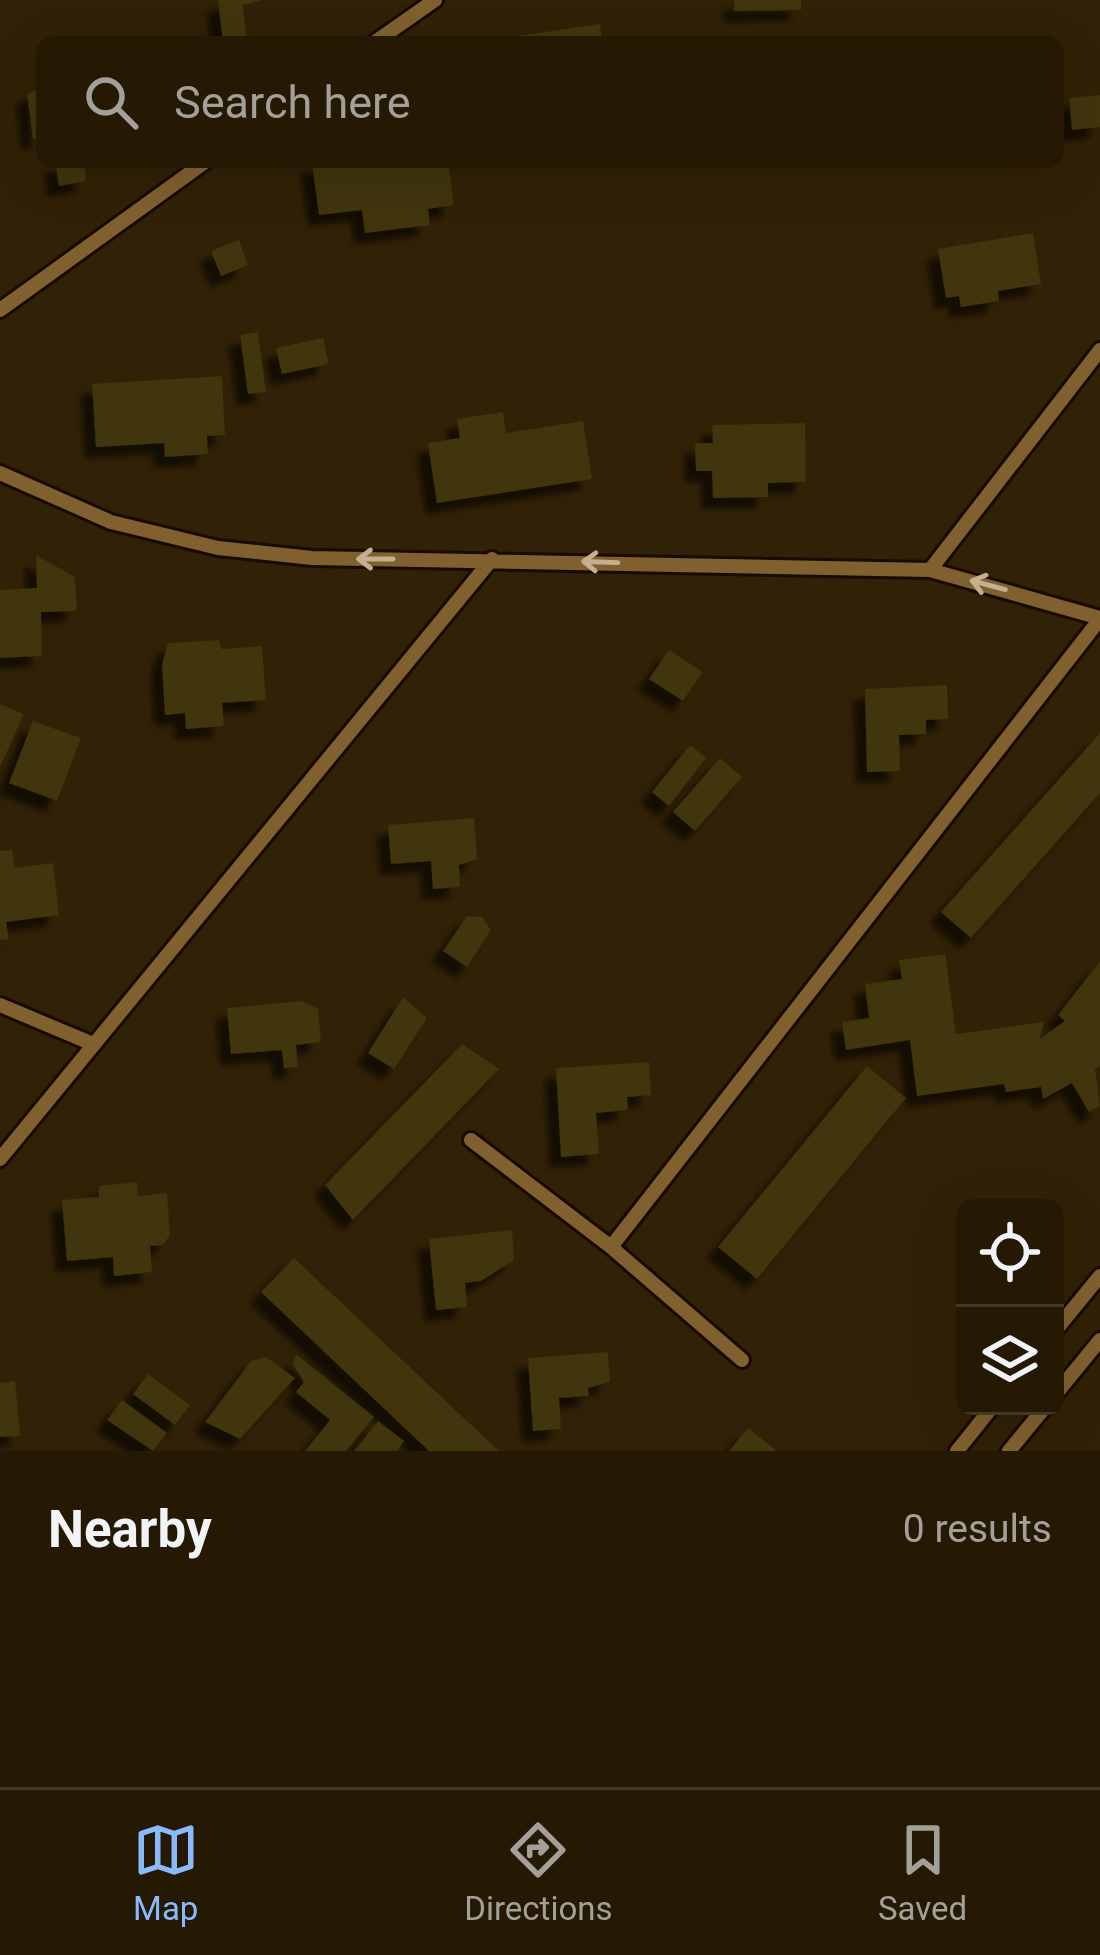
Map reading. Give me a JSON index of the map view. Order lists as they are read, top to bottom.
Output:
{
  "page": {
    "search": "Search here",
    "heading": ["Nearby", "0 results"],
    "nav": ["Map", "Directions", "Saved"]
  }
}
